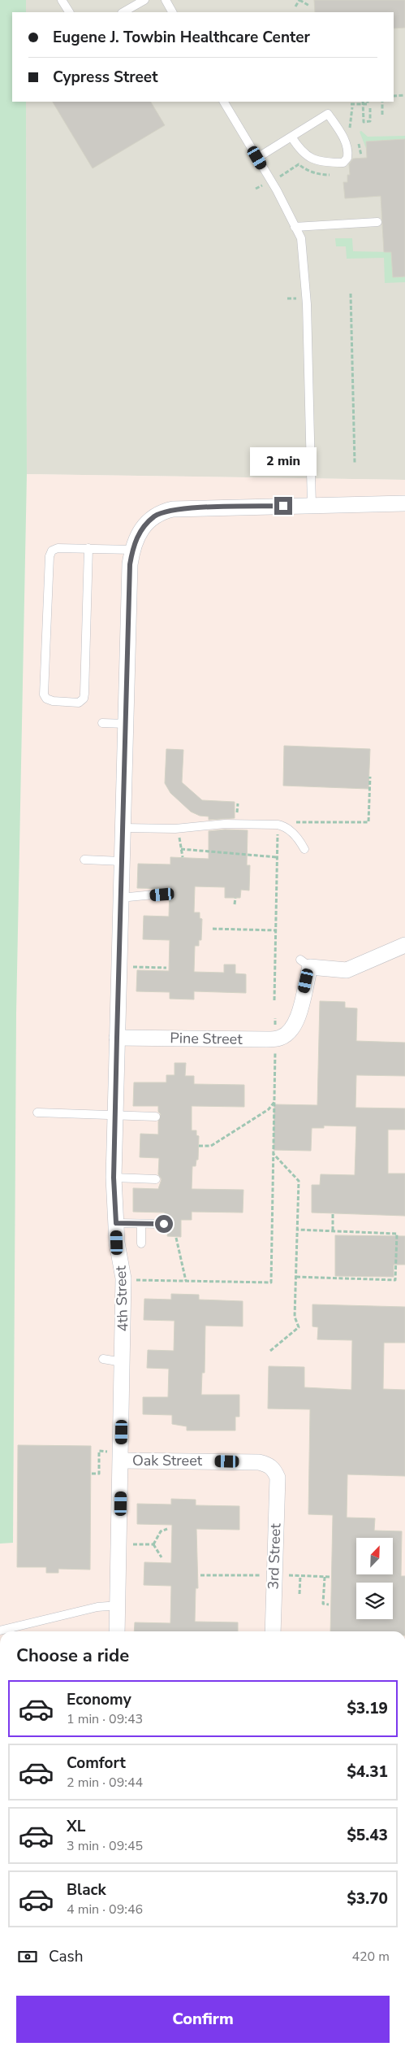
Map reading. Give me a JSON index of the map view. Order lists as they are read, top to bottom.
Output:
{
  "streets": {
    "street": [
      "Pine Street",
      "4th Street",
      "Oak Street",
      "3rd Street"
    ]
  },
  "crossings": [
    ["Pine Street", "4th Street"],
    ["4th Street", "Oak Street"],
    ["Oak Street", "3rd Street"]
  ],
  "north": "top right",
  "page": {
    "banner": ["Eugene J. Towbin Healthcare Center", "Cypress Street"],
    "bubble": "2 min",
    "heading": "Choose a ride",
    "list": [
      {
        "name": "Economy",
        "note": "1 min · 09:43",
        "value": "$3.19"
      },
      {
        "name": "Comfort",
        "note": "2 min · 09:44",
        "value": "$4.31"
      },
      {
        "name": "XL",
        "note": "3 min · 09:45",
        "value": "$5.43"
      },
      {
        "name": "Black",
        "note": "4 min · 09:46",
        "value": "$3.70"
      }
    ],
    "pay": ["Cash", "420 m"],
    "buttons": "Confirm"
  }
}
